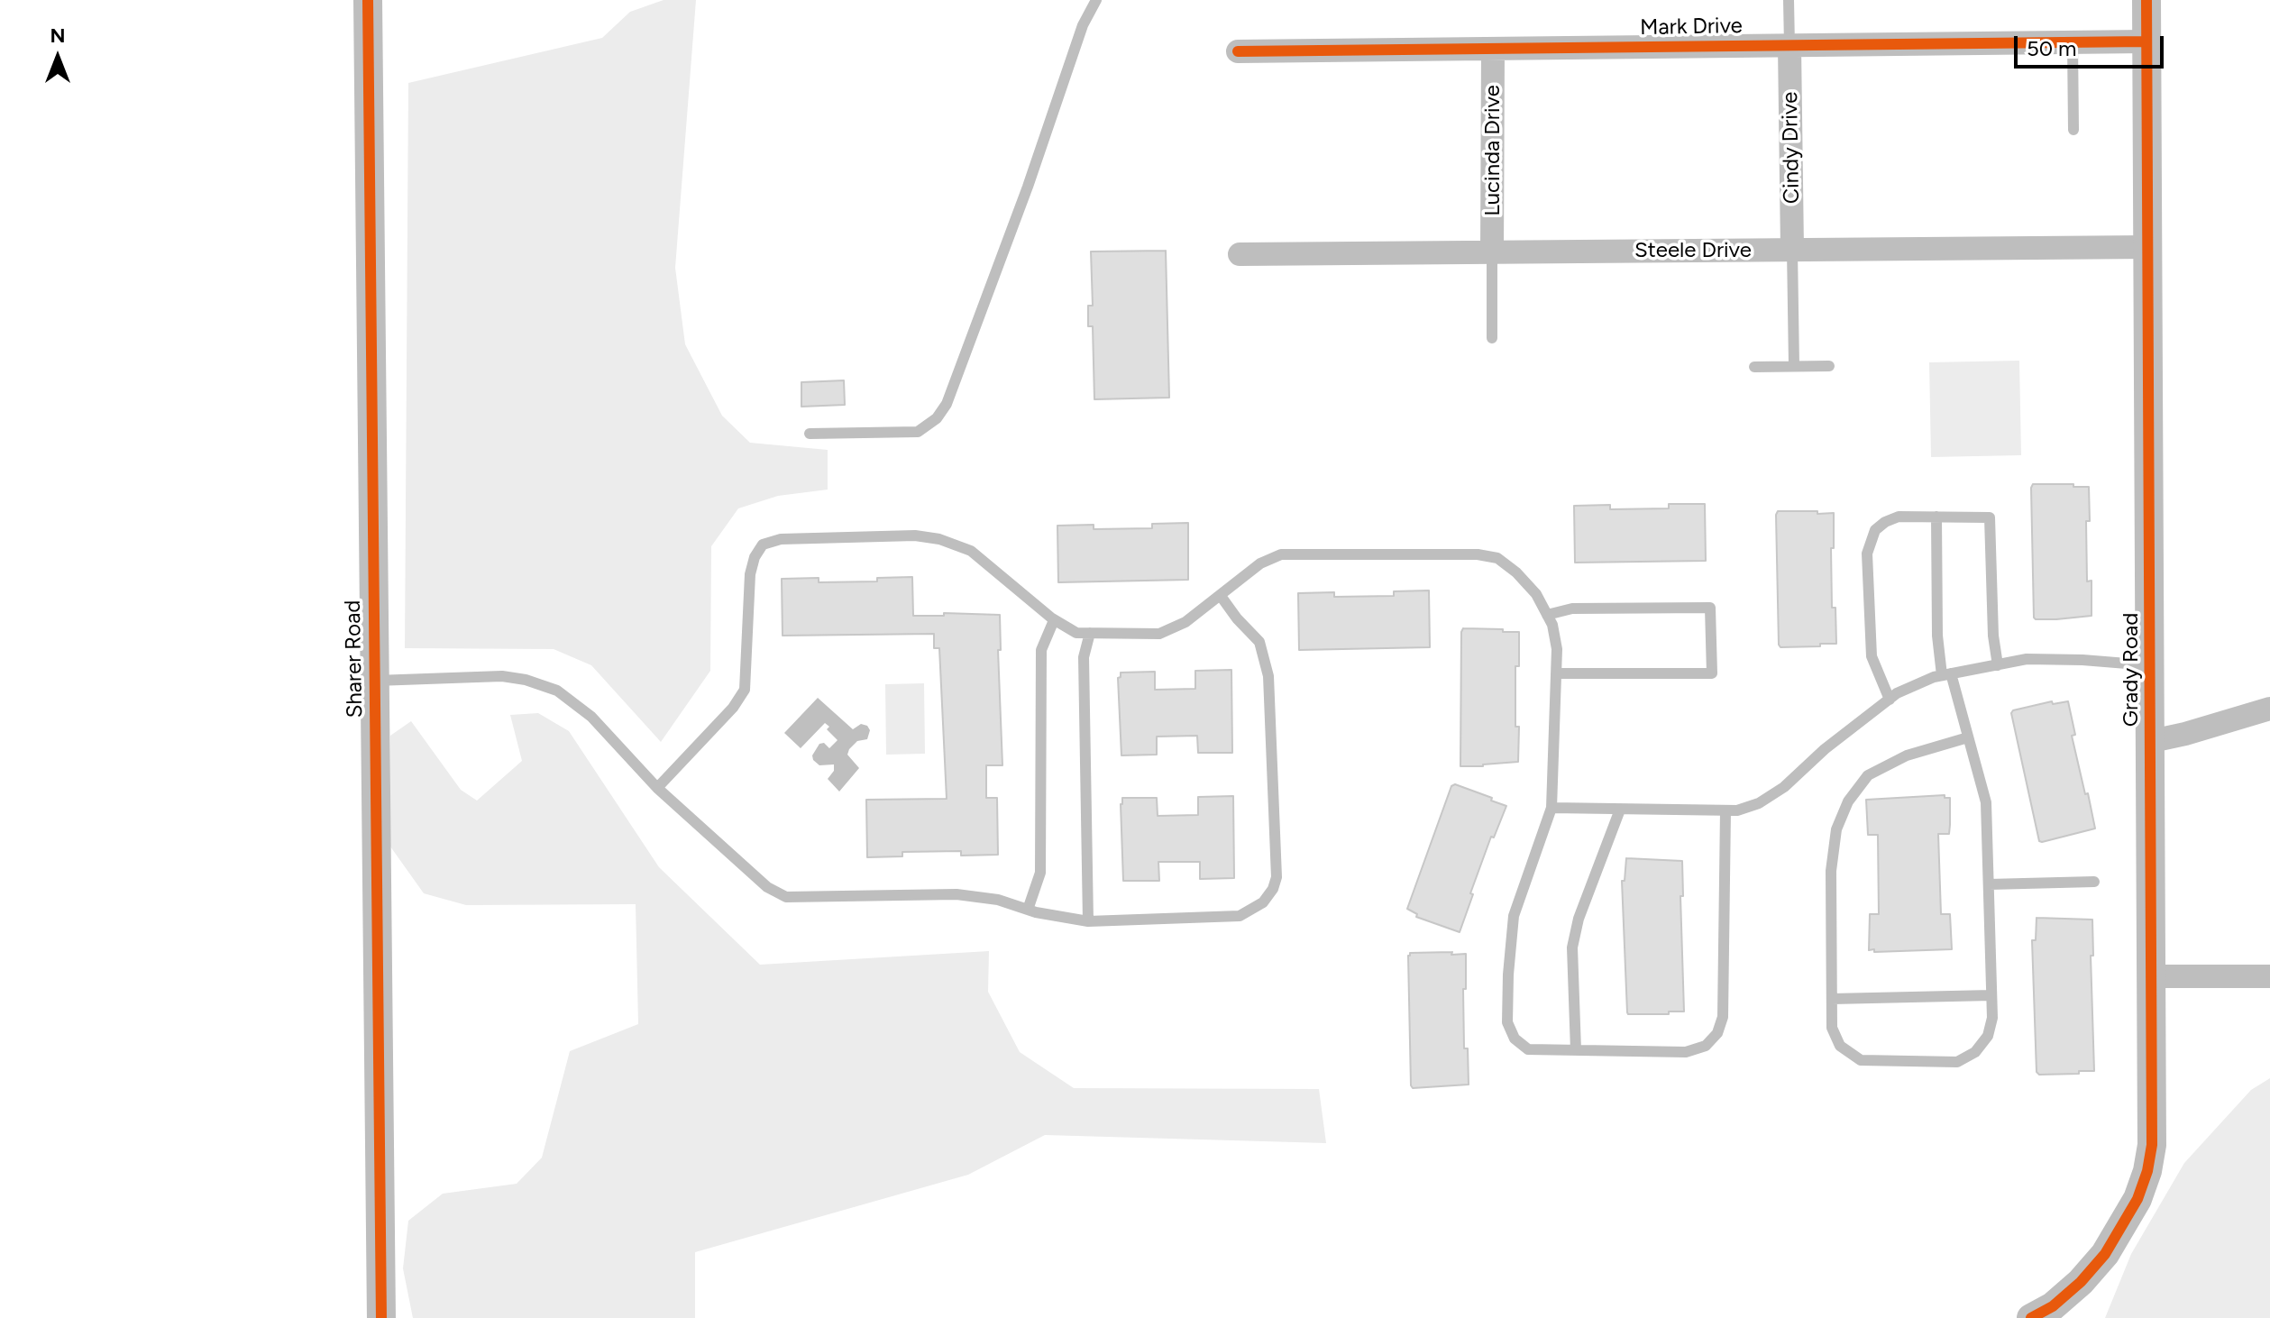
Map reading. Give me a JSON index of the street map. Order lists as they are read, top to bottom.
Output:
{
  "streets": {
    "street": [
      "Mark Drive",
      "Cindy Drive",
      "Lucinda Drive",
      "Steele Drive",
      "Sharer Road",
      "Grady Road"
    ]
  },
  "crossings": [
    ["Mark Drive", "Cindy Drive"],
    ["Mark Drive", "Lucinda Drive"],
    ["Mark Drive", "Grady Road"],
    ["Cindy Drive", "Steele Drive"],
    ["Lucinda Drive", "Steele Drive"],
    ["Steele Drive", "Grady Road"]
  ],
  "scale_bar": "50 m",
  "north": "top"
}
